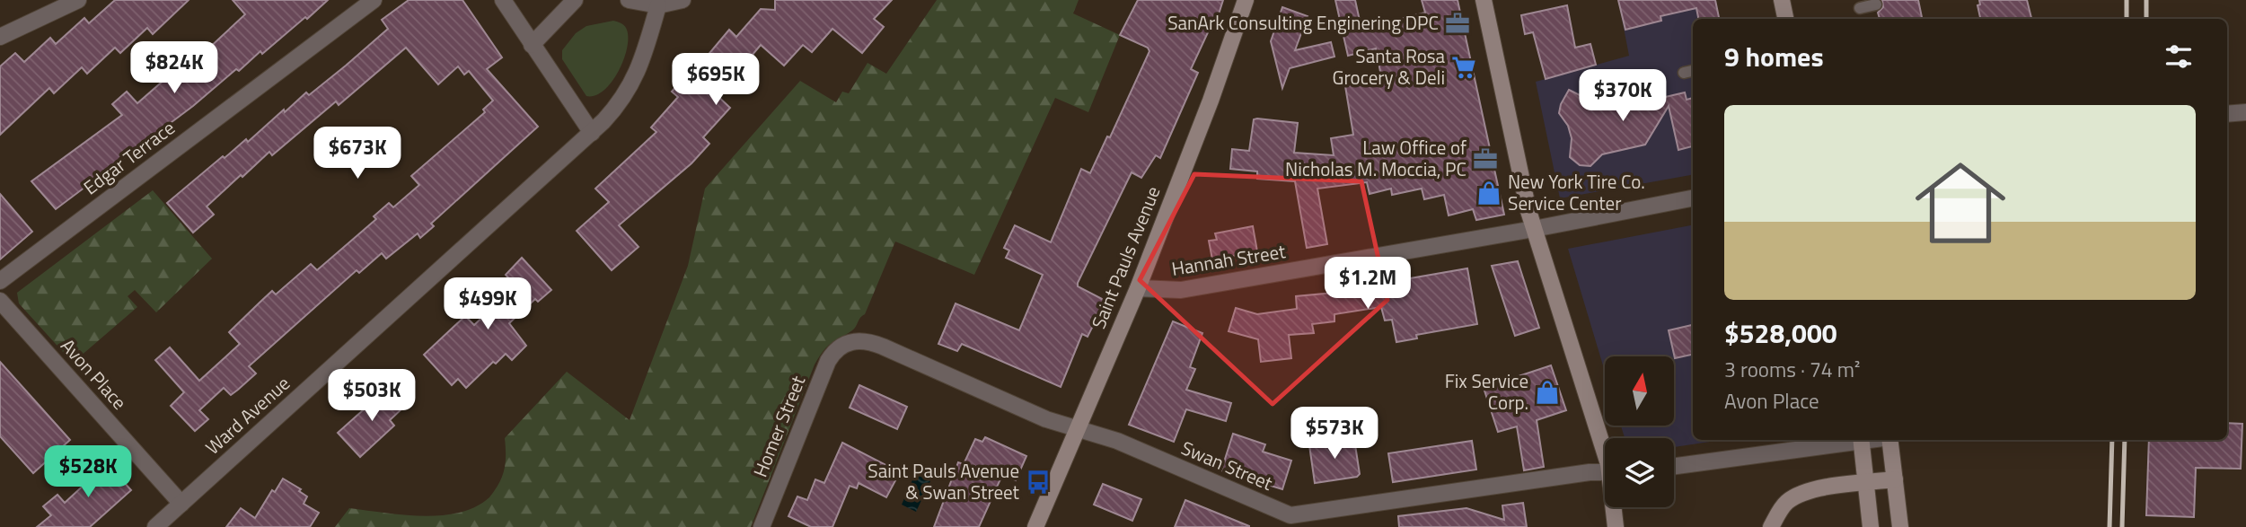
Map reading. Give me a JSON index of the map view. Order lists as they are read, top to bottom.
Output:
{
  "streets": {
    "main road": ["Saint Pauls Avenue"],
    "street": [
      "Edgar Terrace",
      "Hannah Street",
      "Avon Place",
      "Ward Avenue",
      "Homer Street",
      "Swan Street"
    ]
  },
  "crossings": [
    ["Saint Pauls Avenue", "Hannah Street"],
    ["Saint Pauls Avenue", "Swan Street"],
    ["Avon Place", "Ward Avenue"],
    ["Homer Street", "Swan Street"]
  ],
  "places": {
    "office": ["SanArk Consulting Enginering DPC", "Law Office of Nicholas M. Moccia, PC"],
    "supermarket": ["Santa Rosa Grocery & Deli"],
    "shop": ["New York Tire Co. Service Center", "Fix Service Corp."],
    "bus stop": ["Saint Pauls Avenue & Swan Street"]
  },
  "north": "top",
  "page": {
    "heading": "9 homes",
    "price": [
      "$824K",
      "$695K",
      "$370K",
      "$673K",
      "$1.2M",
      "$499K",
      "$503K",
      "$573K",
      "$528K"
    ],
    "list": [
      {
        "name": "$528,000",
        "note": "3 rooms · 74 m² · Avon Place"
      }
    ]
  }
}
